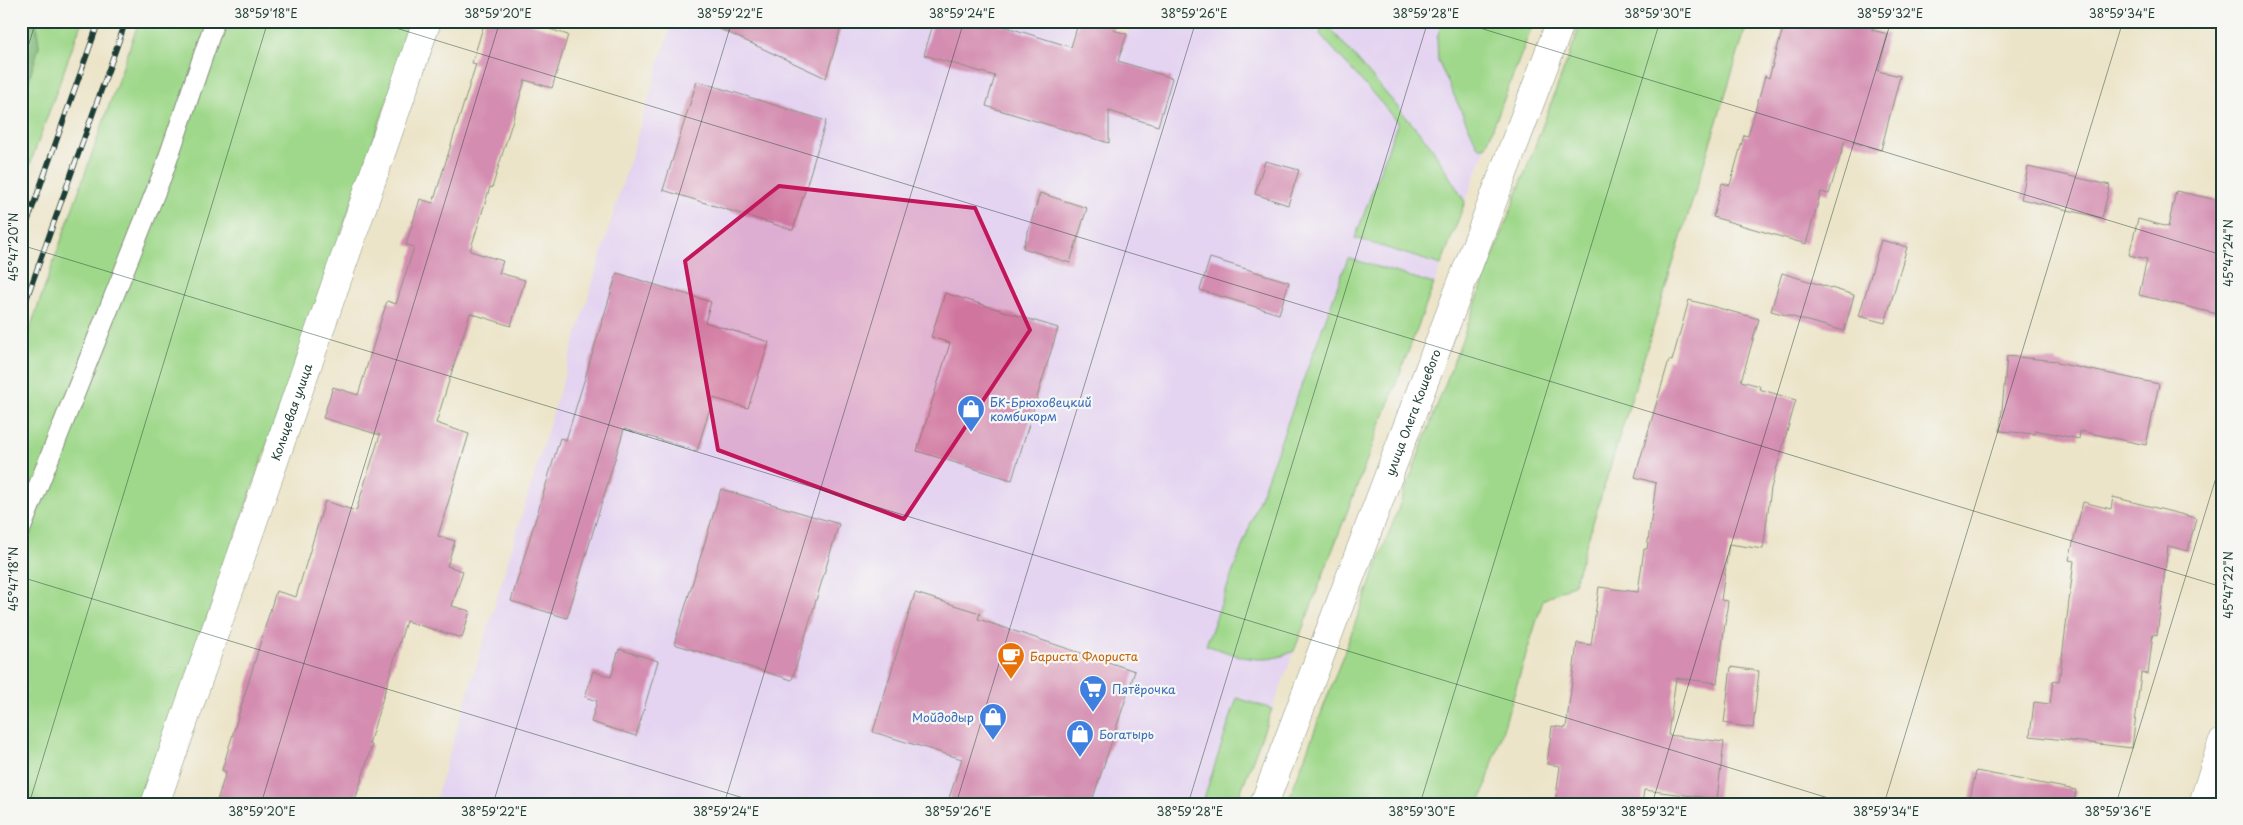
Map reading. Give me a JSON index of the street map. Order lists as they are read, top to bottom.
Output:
{
  "streets": {
    "street": ["Кольцевая улица", "улица Олега Кошевого"]
  },
  "places": {
    "shop": ["БК-Брюховецкий комбикорм", "Мойдодыр", "Богатырь"],
    "cafe": ["Бариста Флориста"],
    "supermarket": ["Пятёрочка"]
  },
  "coordinates": [
    "38°59'18\"E",
    "38°59'20\"E",
    "38°59'22\"E",
    "38°59'24\"E",
    "38°59'26\"E",
    "38°59'28\"E",
    "38°59'30\"E",
    "38°59'32\"E",
    "38°59'34\"E",
    "45°47'20\"N",
    "45°47'24\"N",
    "45°47'18\"N",
    "45°47'22\"N",
    "38°59'36\"E"
  ]
}
